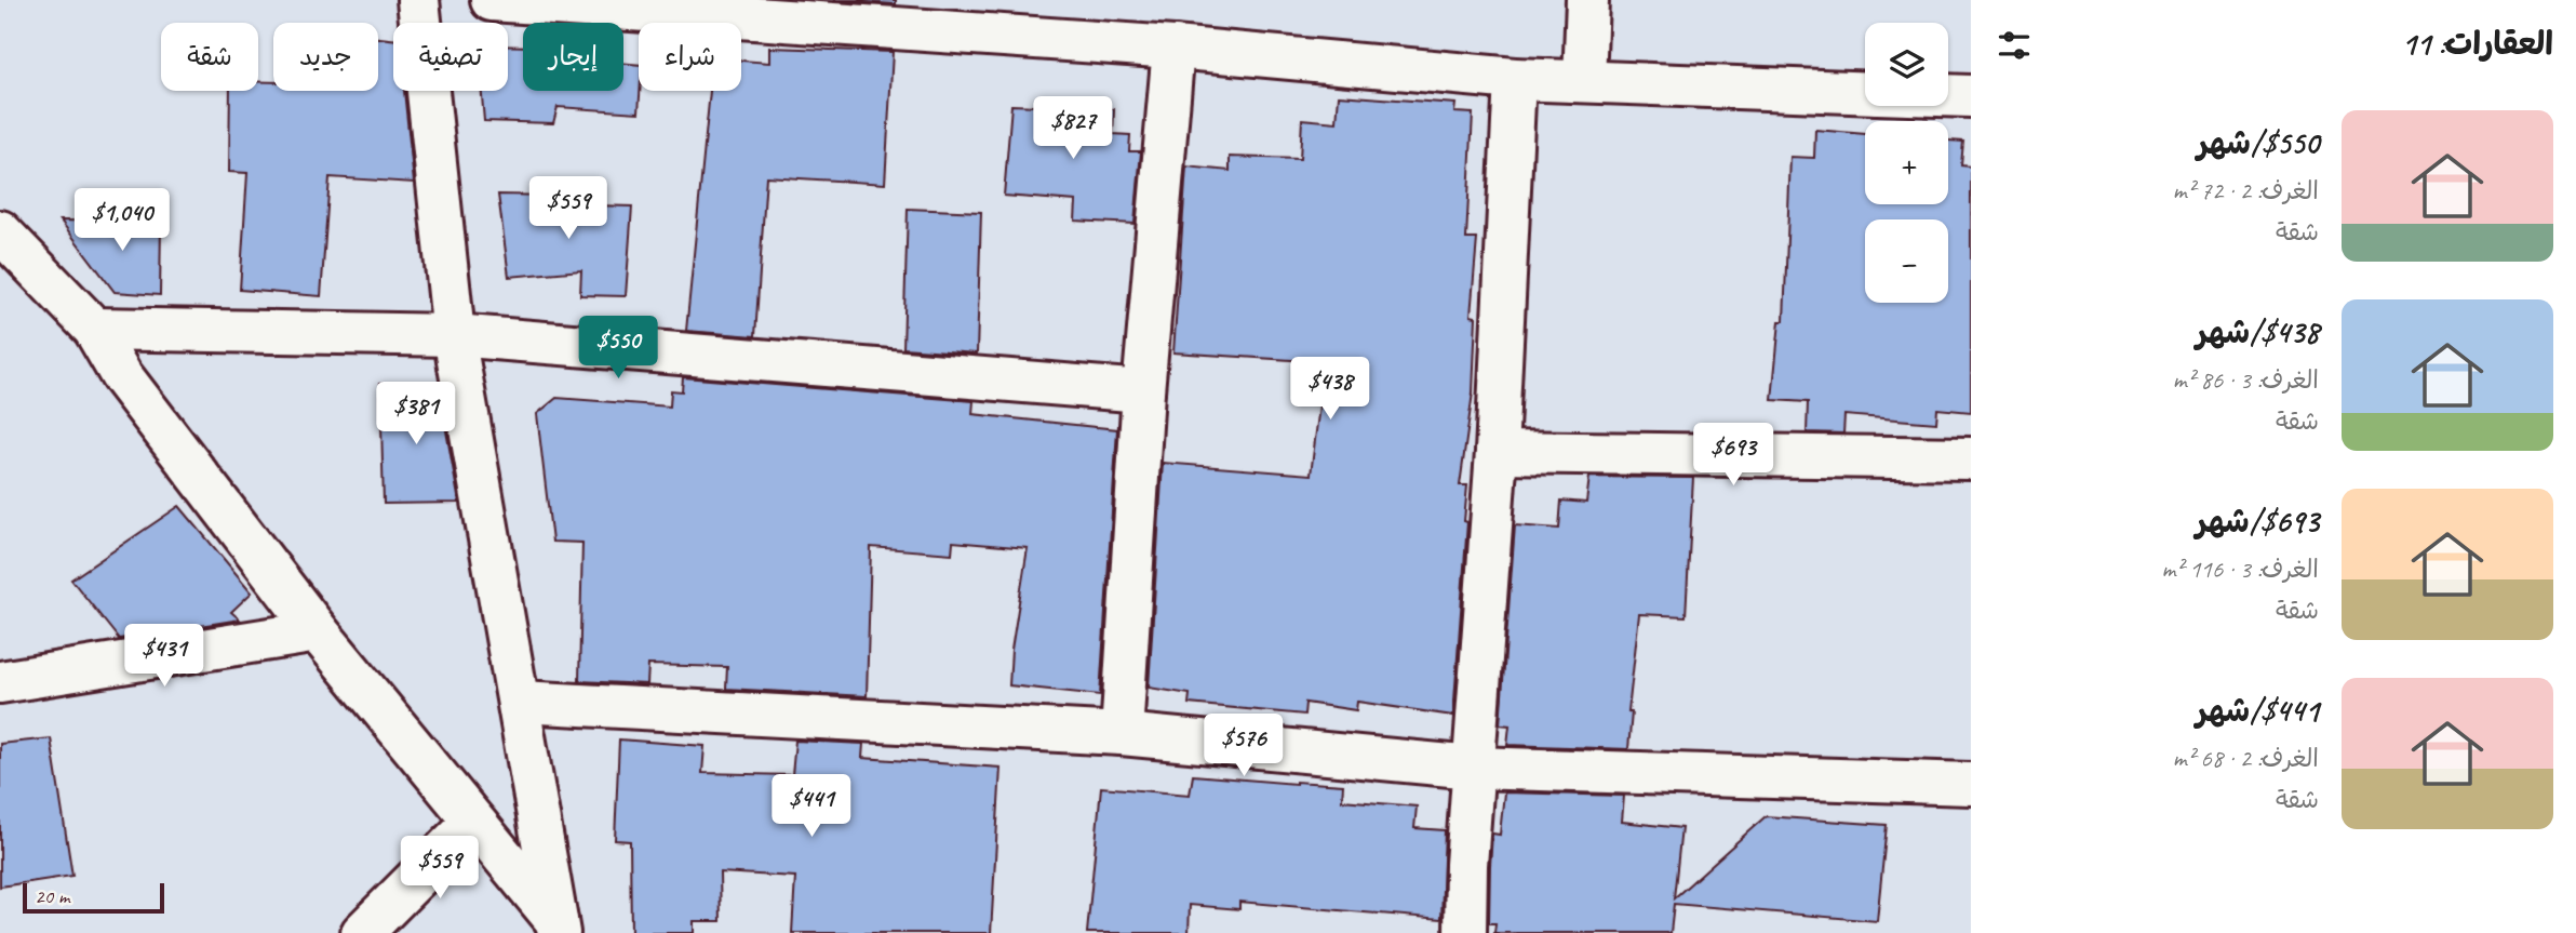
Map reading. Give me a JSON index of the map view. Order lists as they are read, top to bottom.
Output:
{
  "scale_bar": "20 m",
  "page": {
    "heading": "العقارات: 11",
    "map_buttons": ["+", "−"],
    "chip": [
      "شراء",
      "إيجار",
      "تصفية",
      "جديد",
      "شقة"
    ],
    "list": [
      {
        "name": "$550/شهر",
        "note": "الغرف: 2 · 72 m² · شقة"
      },
      {
        "name": "$438/شهر",
        "note": "الغرف: 3 · 86 m² · شقة"
      },
      {
        "name": "$693/شهر",
        "note": "الغرف: 3 · 116 m² · شقة"
      },
      {
        "name": "$441/شهر",
        "note": "الغرف: 2 · 68 m² · شقة"
      }
    ],
    "price": [
      "$827",
      "$559",
      "$1,040",
      "$550",
      "$438",
      "$381",
      "$693",
      "$431",
      "$576",
      "$441",
      "$559"
    ],
    "scale": "20 m"
  }
}
